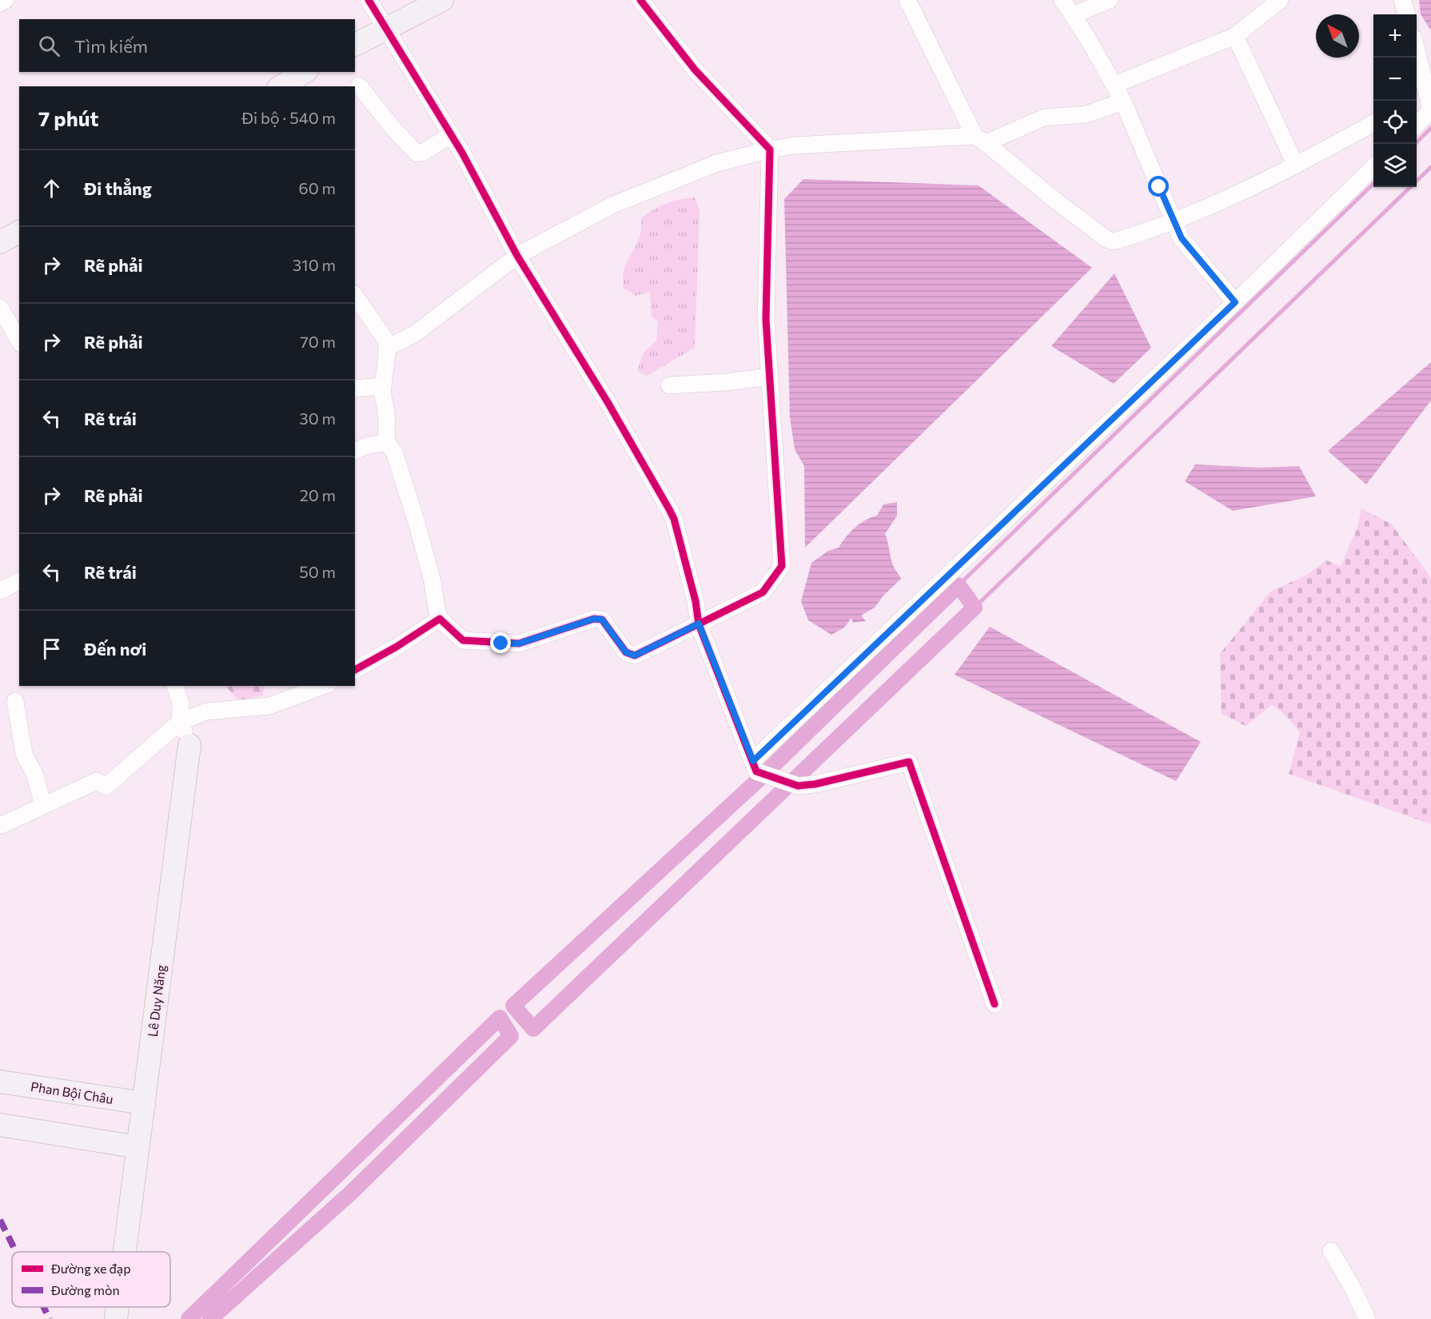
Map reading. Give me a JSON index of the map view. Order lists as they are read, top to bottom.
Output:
{
  "streets": {
    "street": ["Lê Duy Năng", "Phan Bội Châu"]
  },
  "crossings": [
    ["Lê Duy Năng", "Phan Bội Châu"]
  ],
  "legend": ["Đường xe đạp", "Đường mòn"],
  "north": "top left",
  "page": {
    "map_buttons": ["+", "−"],
    "search": "Tìm kiếm",
    "heading": ["7 phút", "Đi bộ · 540 m"],
    "list": [
      ["Đi thẳng", "60 m"],
      ["Rẽ phải", "310 m"],
      ["Rẽ phải", "70 m"],
      ["Rẽ trái", "30 m"],
      ["Rẽ phải", "20 m"],
      ["Rẽ trái", "50 m"],
      "Đến nơi"
    ]
  }
}
